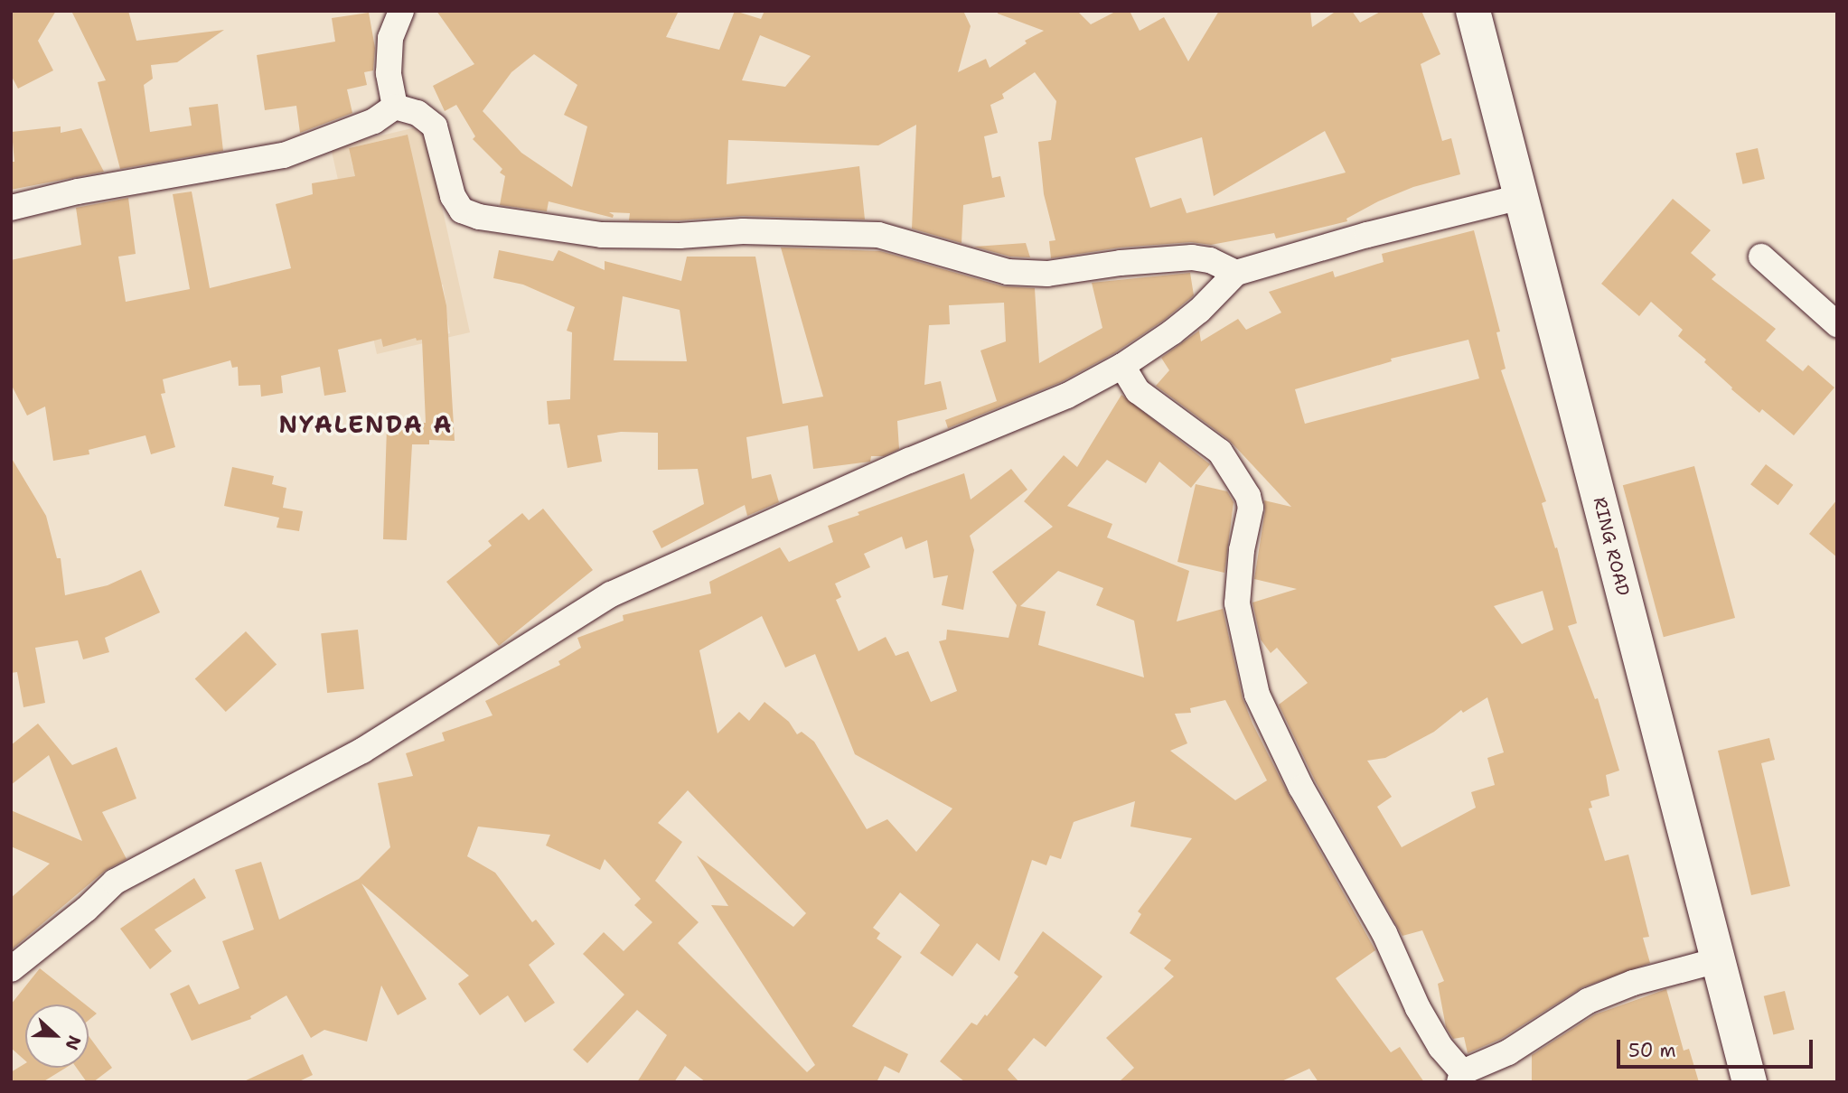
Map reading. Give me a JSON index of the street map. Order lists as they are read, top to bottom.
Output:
{
  "streets": {
    "main road": ["RING ROAD"]
  },
  "districts": ["NYALENDA A"],
  "scale_bar": "50 m",
  "north": "right"
}
